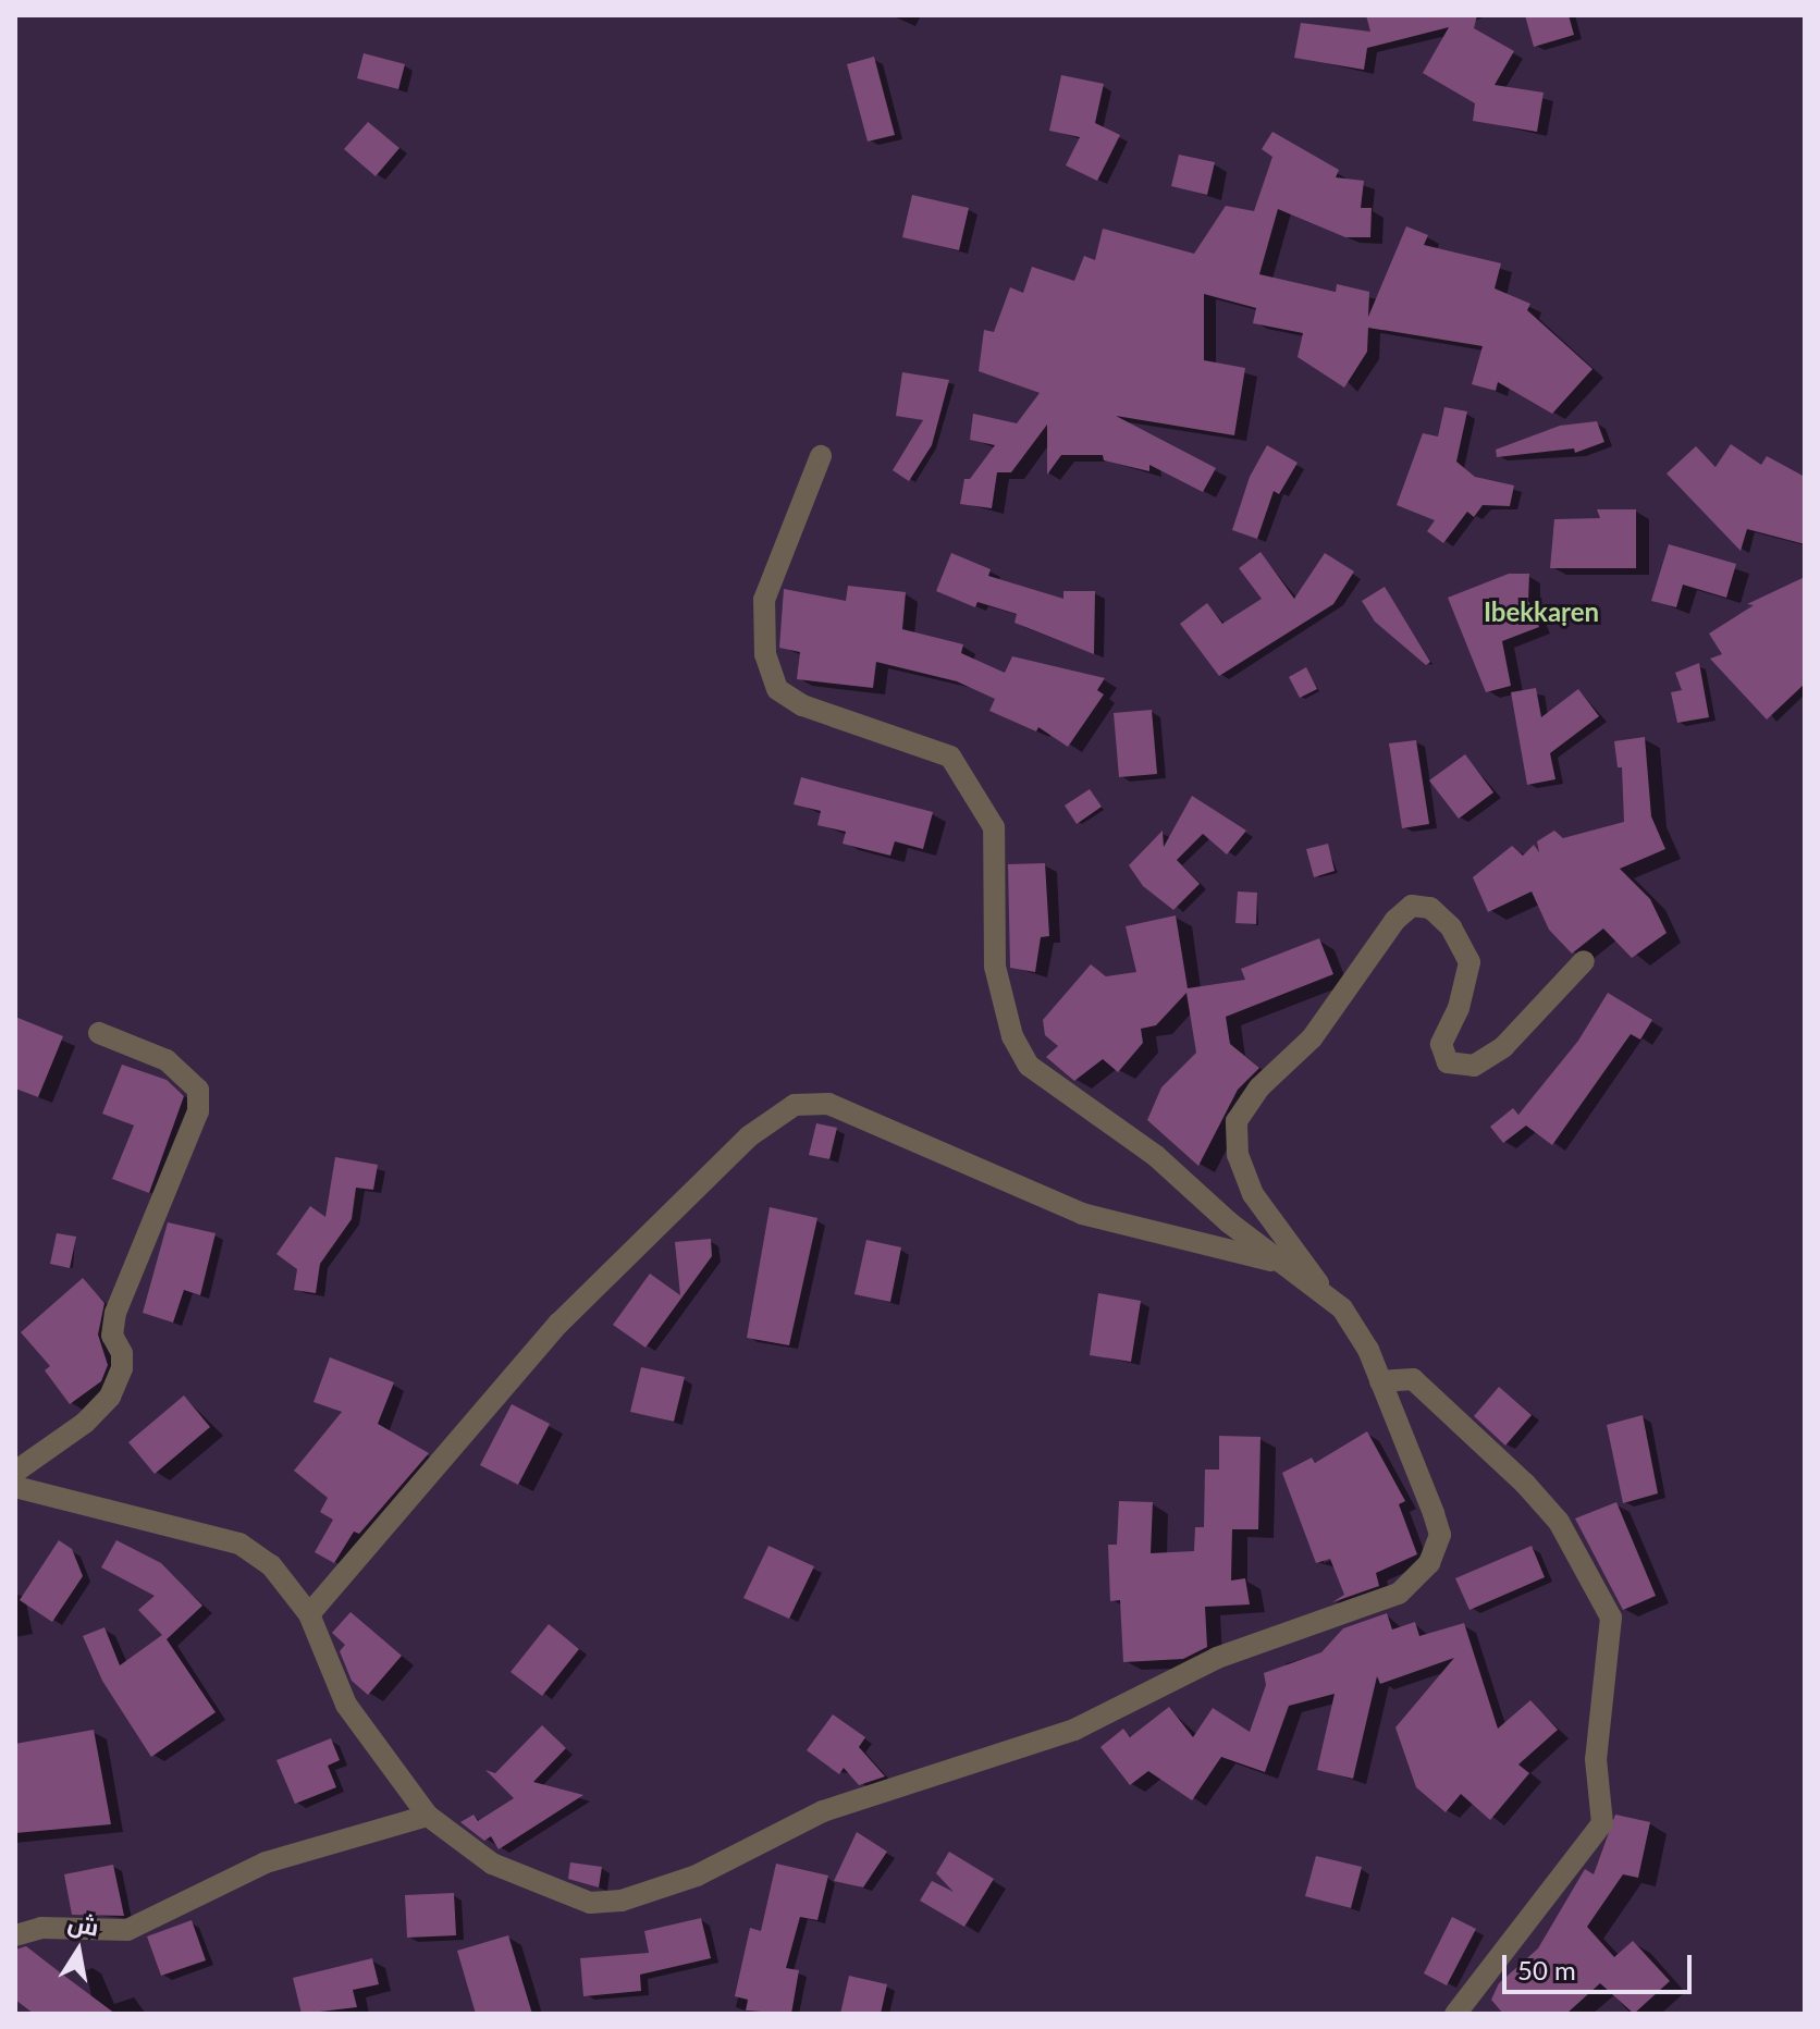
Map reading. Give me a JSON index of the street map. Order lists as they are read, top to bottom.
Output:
{
  "districts": ["Ibekkaṛen"],
  "scale_bar": "50 m",
  "north": "top"
}
